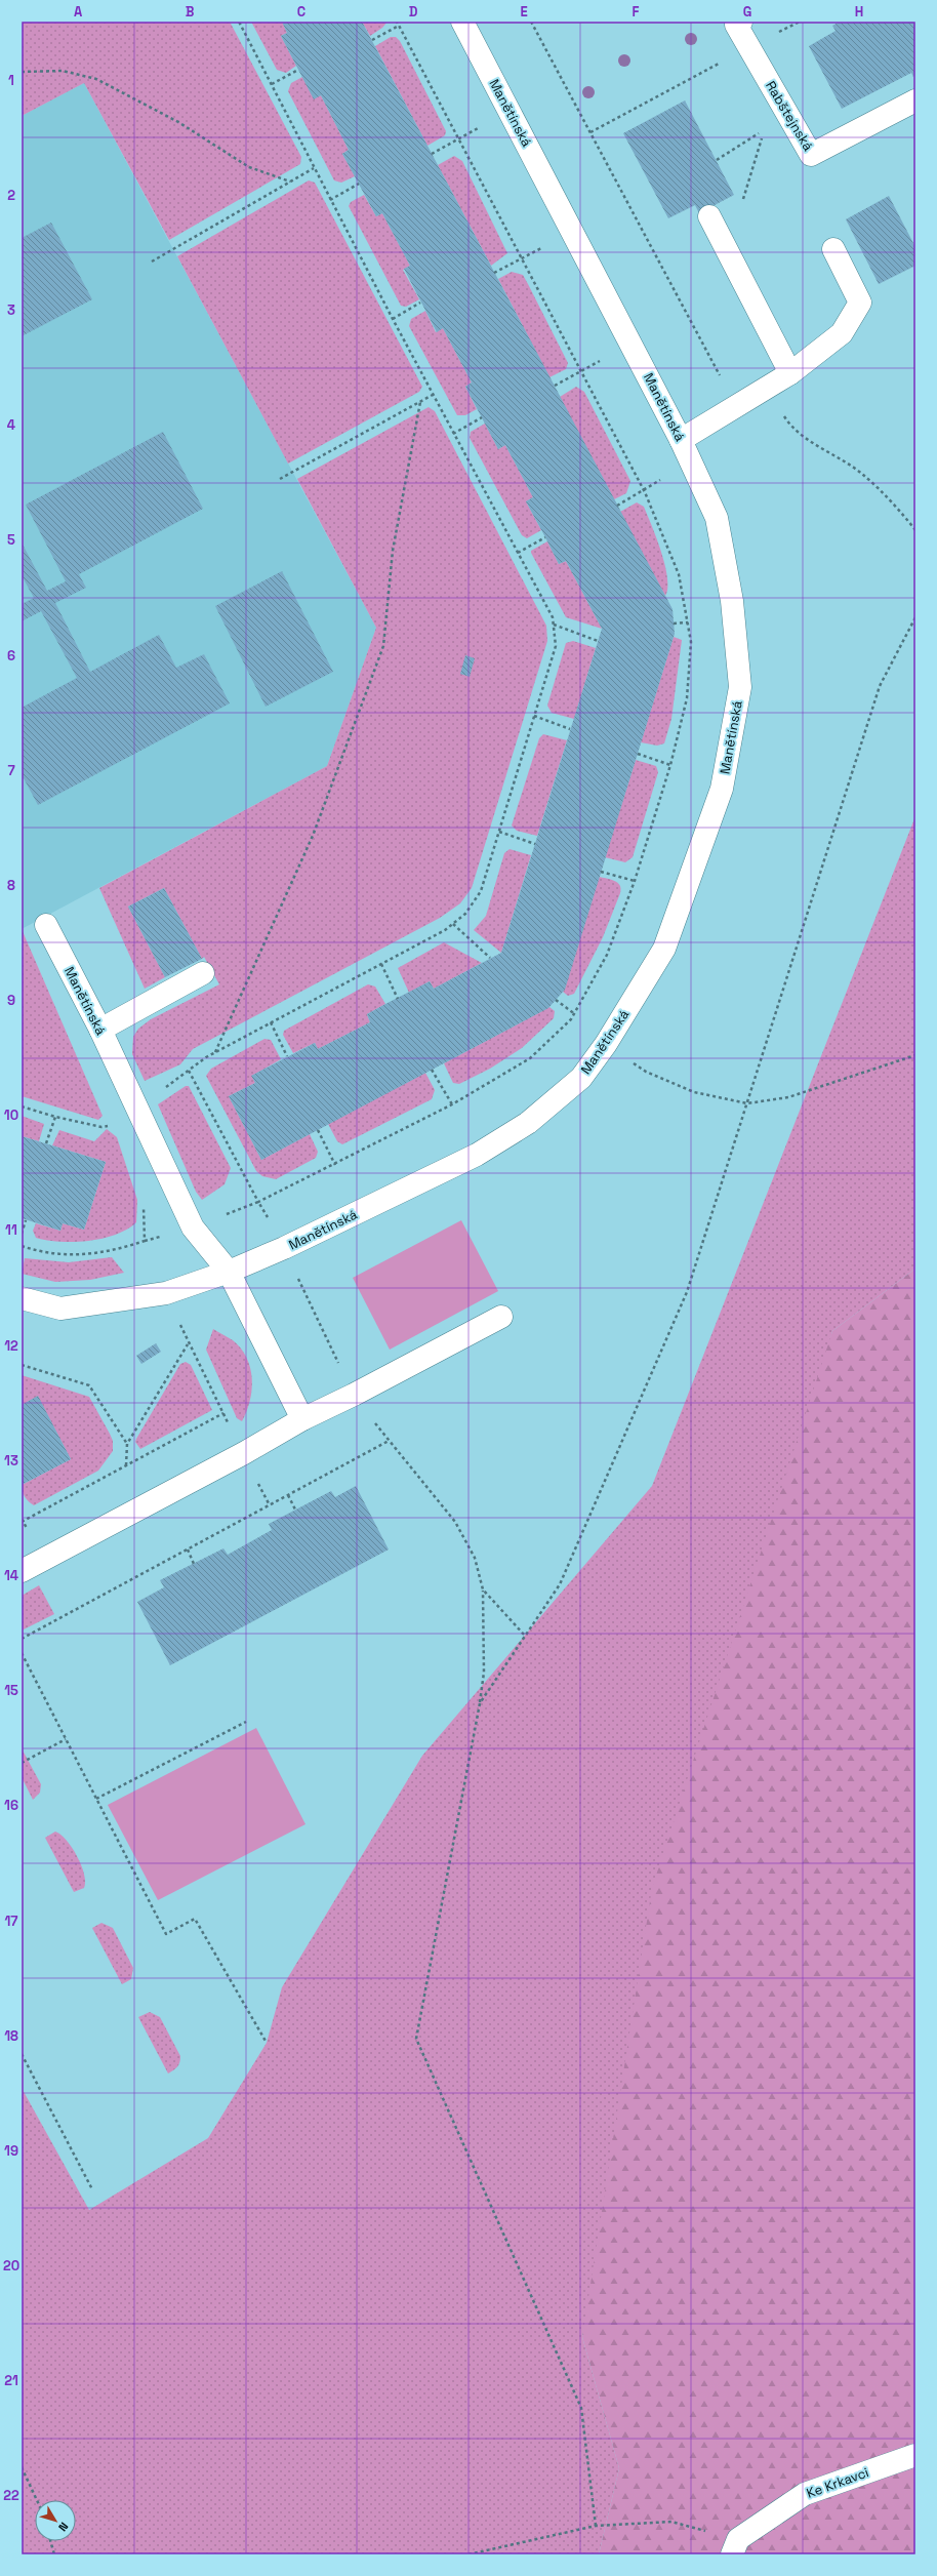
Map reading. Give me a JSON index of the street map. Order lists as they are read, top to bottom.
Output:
{
  "streets": {
    "street": ["Manětínská", "Rabštejnská", "Ke Krkavci"]
  },
  "north": "bottom right",
  "grid": {
    "columns": [
      "A",
      "B",
      "C",
      "D",
      "E",
      "F",
      "G",
      "H"
    ],
    "rows": [
      "1",
      "2",
      "3",
      "4",
      "5",
      "6",
      "7",
      "8",
      "9",
      "10",
      "11",
      "12",
      "13",
      "14",
      "15",
      "16",
      "17",
      "18",
      "19",
      "20",
      "21",
      "22"
    ]
  }
}
